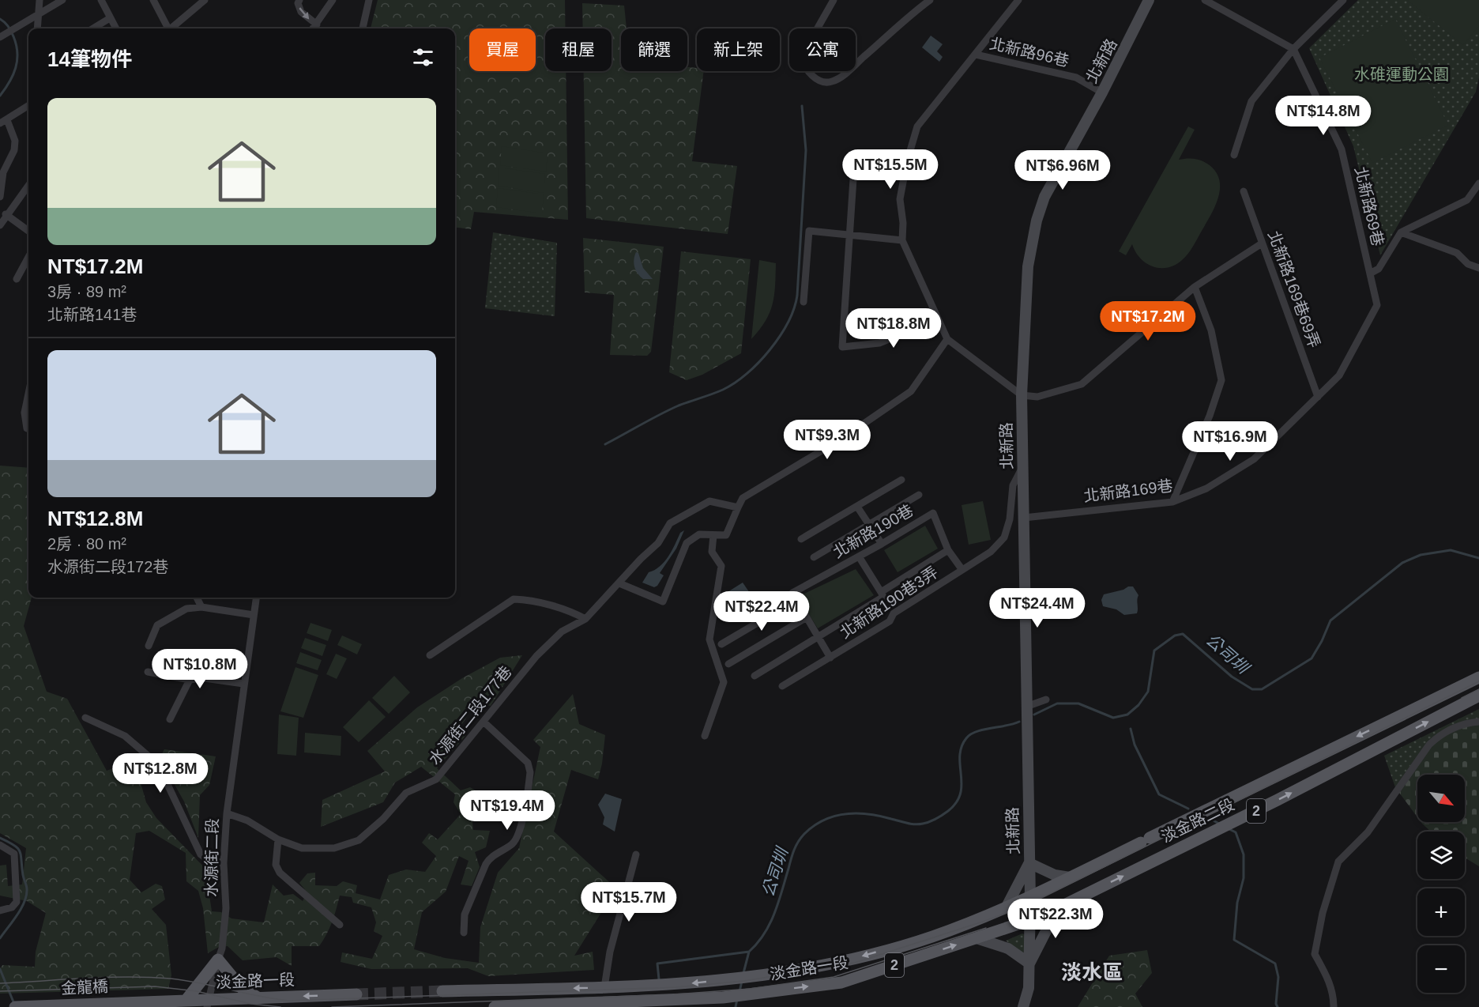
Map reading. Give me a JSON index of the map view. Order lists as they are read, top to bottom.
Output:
{
  "streets": {
    "main road": [
      "北新路",
      "2",
      "淡金路二段",
      "淡金路一段",
      "金龍橋"
    ],
    "street": [
      "北新路96巷",
      "北新路69巷",
      "北新路169巷69弄",
      "北新路169巷",
      "北新路190巷",
      "北新路190巷3弄",
      "水源街二段177巷",
      "水源街二段"
    ]
  },
  "crossings": [
    ["北新路96巷", "北新路"],
    ["北新路", "北新路169巷"],
    ["北新路", "淡金路二段"],
    ["北新路", "淡金路一段"],
    ["北新路69巷", "北新路169巷"],
    ["北新路169巷69弄", "北新路169巷"],
    ["北新路190巷", "北新路190巷3弄"],
    ["水源街二段177巷", "水源街二段"],
    ["2", "淡金路一段"],
    ["淡金路二段", "淡金路一段"],
    ["水源街二段", "淡金路一段"],
    ["淡金路一段", "金龍橋"]
  ],
  "districts": ["淡水區"],
  "water": ["公司圳"],
  "parks": ["水碓運動公園"],
  "north": "bottom right",
  "page": {
    "chip": [
      "買屋",
      "租屋",
      "篩選",
      "新上架",
      "公寓"
    ],
    "heading": "14筆物件",
    "list": [
      {
        "name": "NT$17.2M",
        "note": "3房 · 89 m² · 北新路141巷"
      },
      {
        "name": "NT$12.8M",
        "note": "2房 · 80 m² · 水源街二段172巷"
      }
    ],
    "price": [
      "NT$14.8M",
      "NT$15.5M",
      "NT$6.96M",
      "NT$17.2M",
      "NT$18.8M",
      "NT$9.3M",
      "NT$16.9M",
      "NT$24.4M",
      "NT$22.4M",
      "NT$10.8M",
      "NT$12.8M",
      "NT$19.4M",
      "NT$15.7M",
      "NT$22.3M"
    ],
    "map_buttons": ["+", "−"]
  }
}
